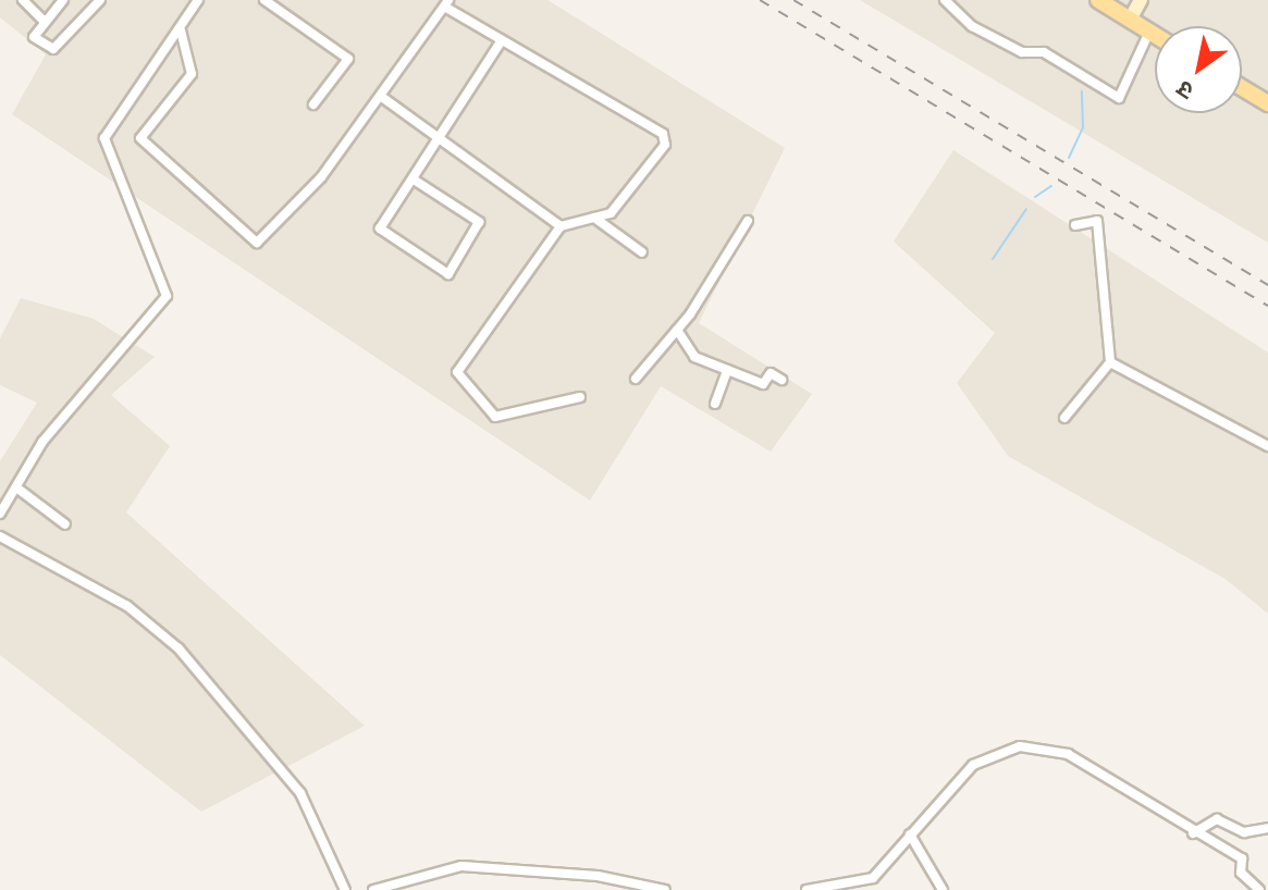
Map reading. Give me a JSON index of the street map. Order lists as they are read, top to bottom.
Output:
{
  "north": "bottom left"
}
